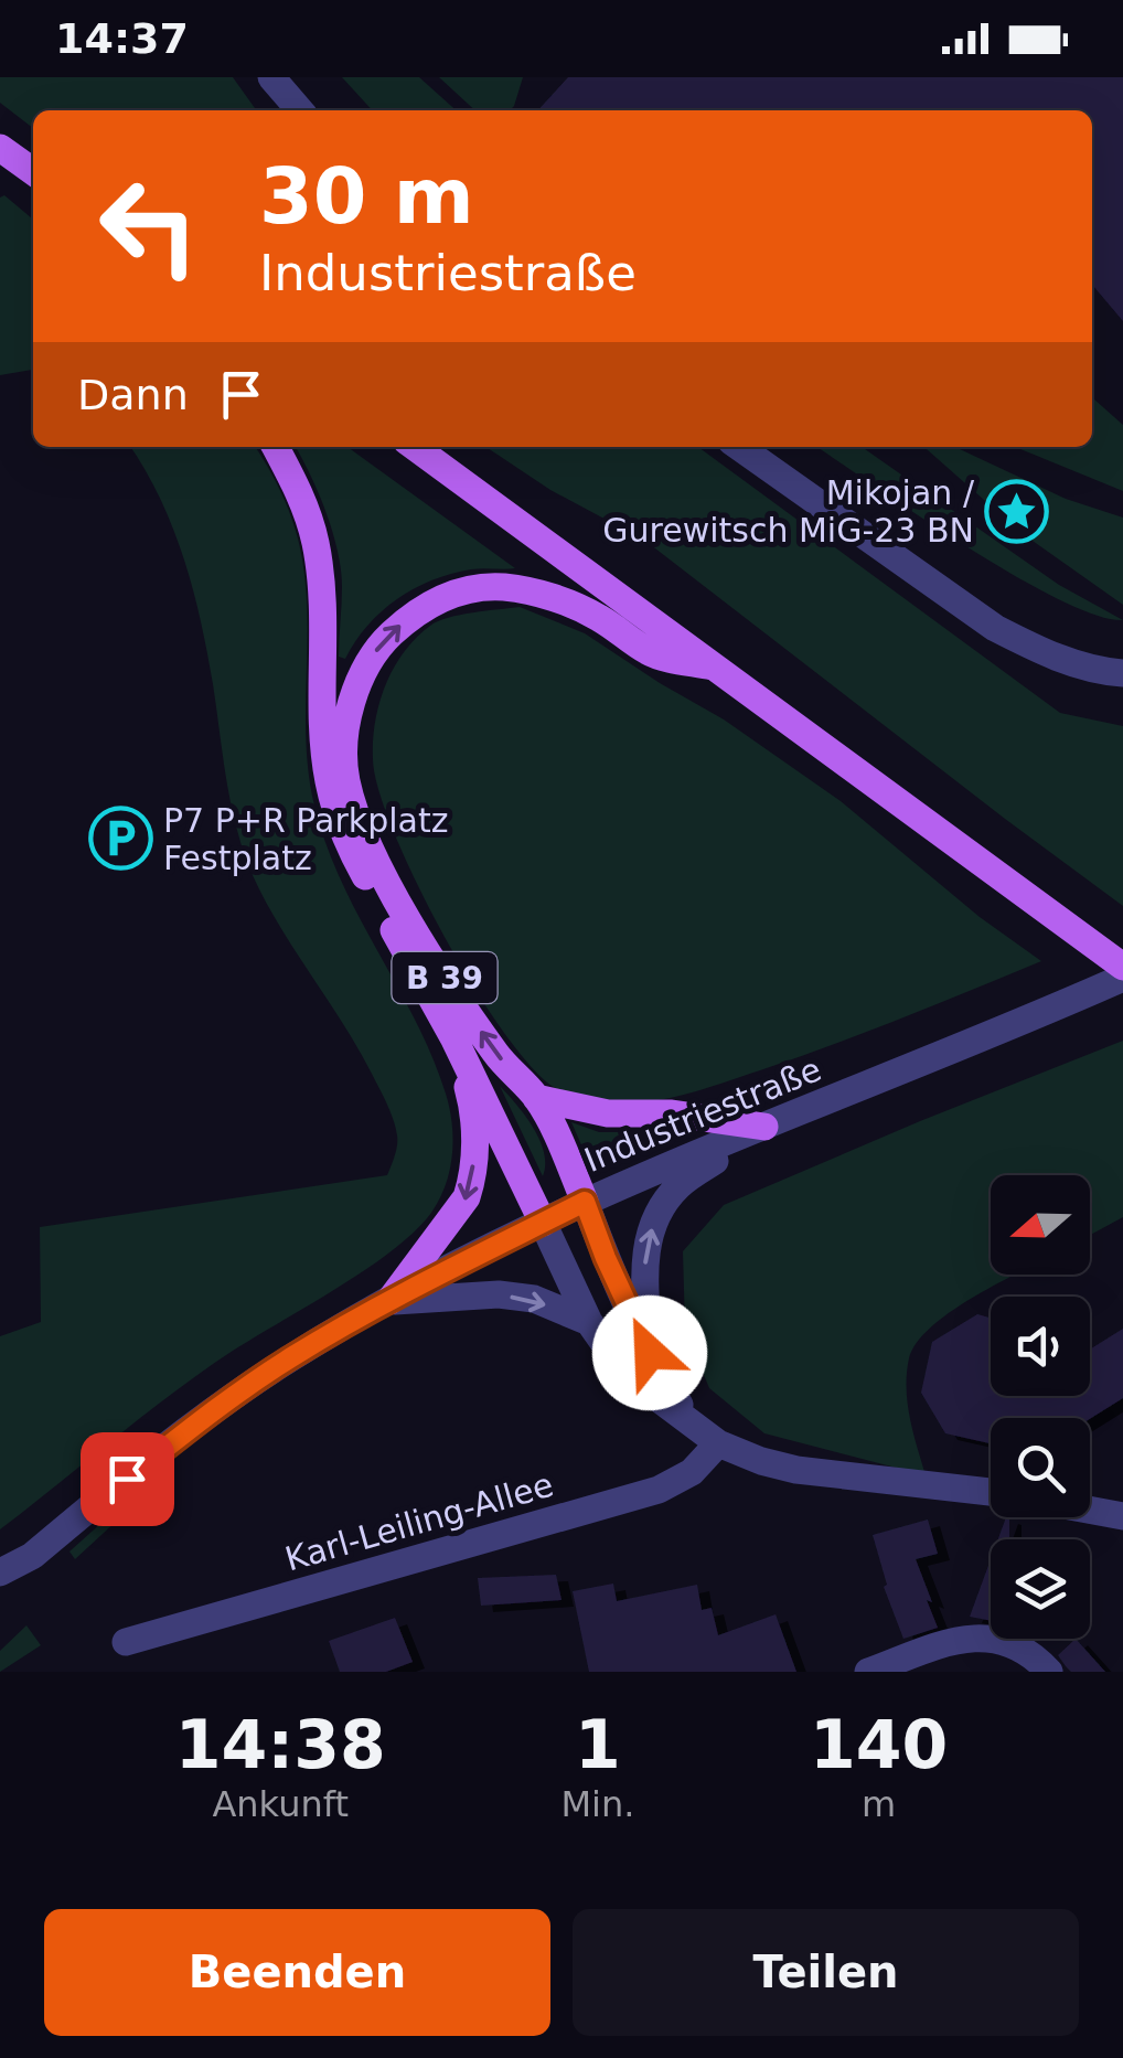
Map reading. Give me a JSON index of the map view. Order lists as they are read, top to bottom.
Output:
{
  "streets": {
    "main road": ["B 39"],
    "street": ["Industriestraße", "Karl-Leiling-Allee"]
  },
  "crossings": [
    ["B 39", "Industriestraße"]
  ],
  "places": {
    "place": ["Mikojan / Gurewitsch MiG-23 BN"],
    "parking": ["P7 P+R Parkplatz Festplatz"]
  },
  "north": "left",
  "page": {
    "status": "14:37",
    "turn": ["30 m", "Industriestraße"],
    "then": "Dann",
    "eta": [
      "14:38",
      "Ankunft",
      "1",
      "Min.",
      "140",
      "m"
    ],
    "buttons": ["Beenden", "Teilen"]
  }
}
